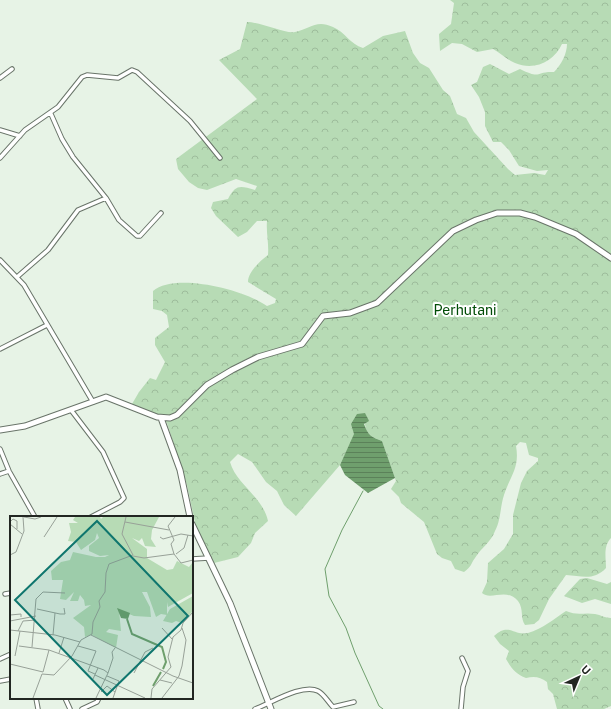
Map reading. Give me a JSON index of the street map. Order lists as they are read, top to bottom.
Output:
{
  "parks": ["Perhutani"],
  "north": "top right"
}
